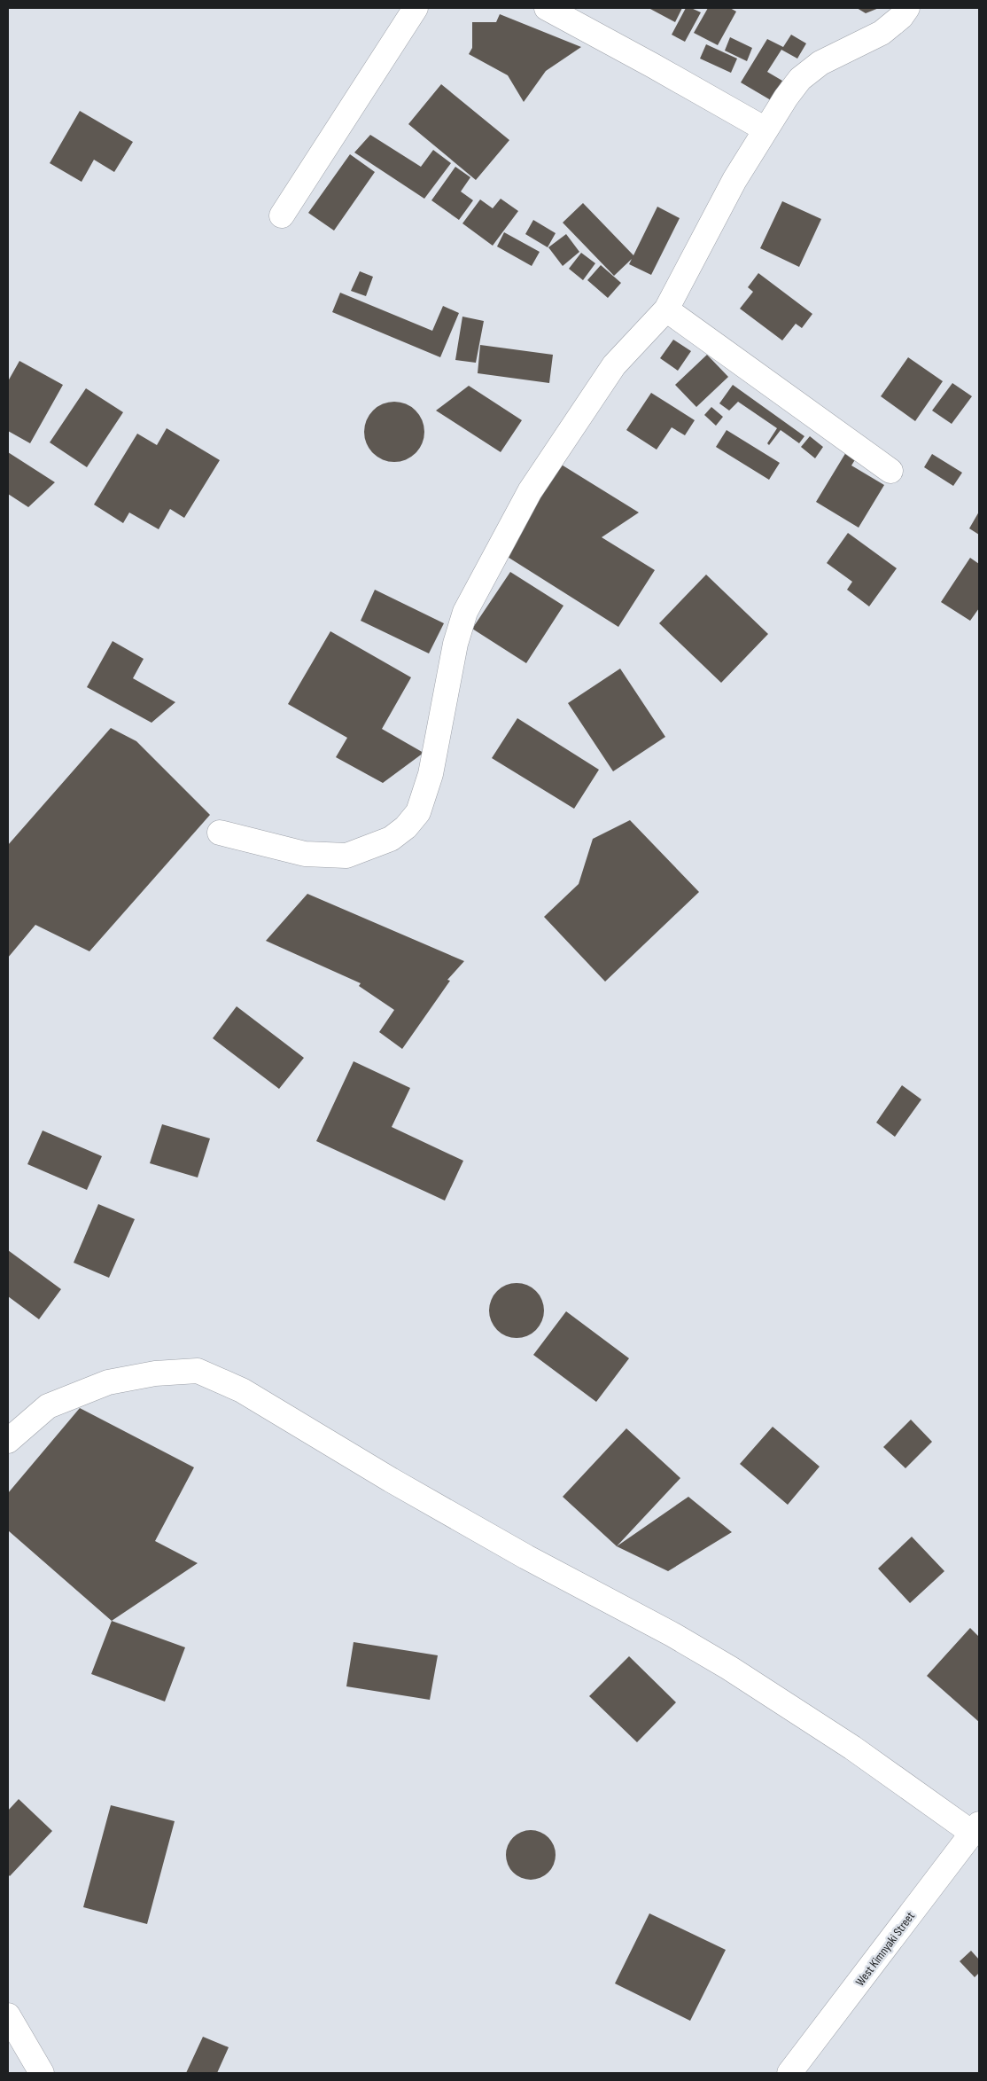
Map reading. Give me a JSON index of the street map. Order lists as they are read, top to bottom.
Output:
{
  "streets": {
    "street": ["West Kimnyaki Street"]
  }
}
